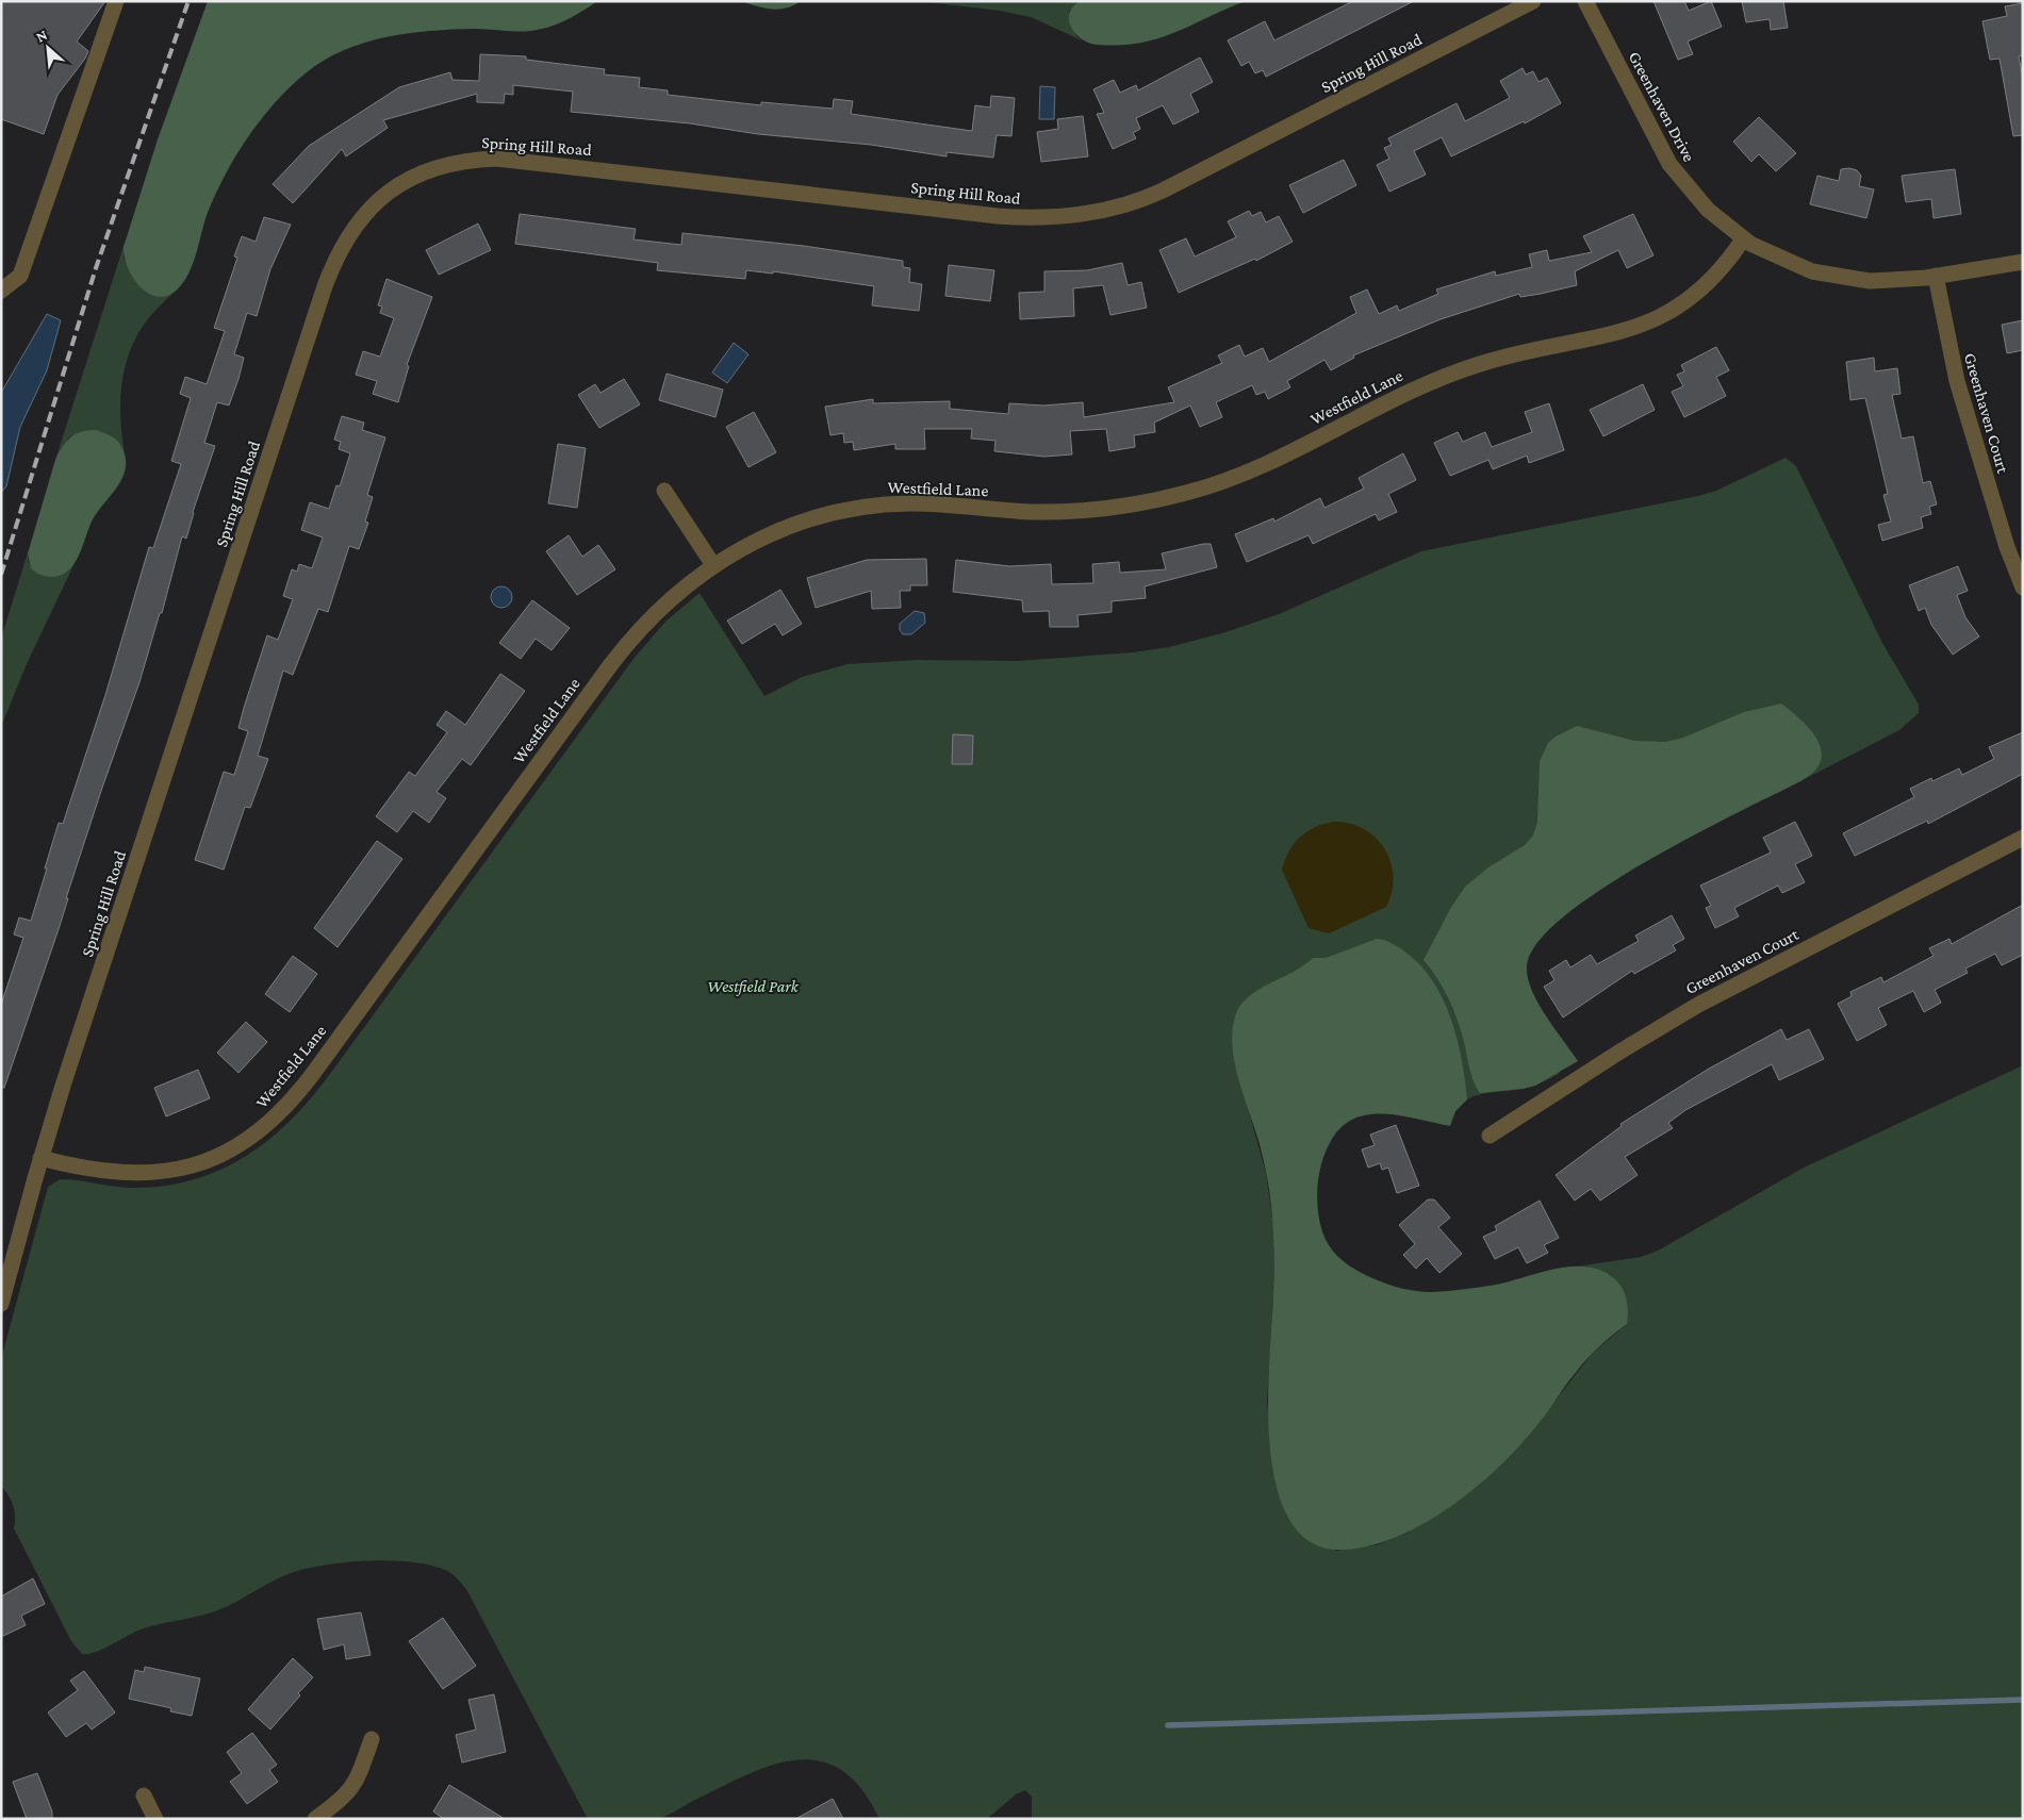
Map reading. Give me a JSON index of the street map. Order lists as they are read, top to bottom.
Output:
{
  "streets": {
    "street": [
      "Spring Hill Road",
      "Greenhaven Drive",
      "Westfield Lane",
      "Greenhaven Court"
    ]
  },
  "crossings": [
    ["Spring Hill Road", "Westfield Lane"],
    ["Greenhaven Drive", "Westfield Lane"],
    ["Greenhaven Drive", "Greenhaven Court"]
  ],
  "parks": ["Westfield Park"],
  "north": "top left"
}
